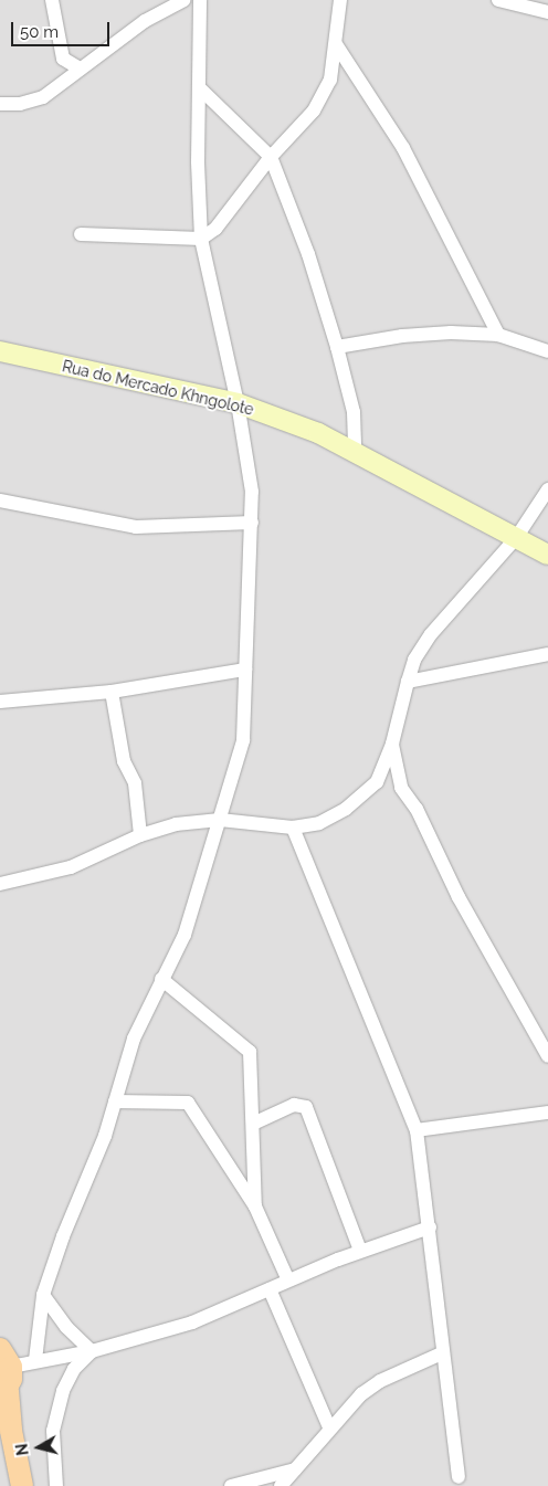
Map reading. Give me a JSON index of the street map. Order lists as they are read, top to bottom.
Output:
{
  "streets": {
    "street": ["Rua do Mercado Khngolote"]
  },
  "scale_bar": "50 m",
  "north": "left"
}
